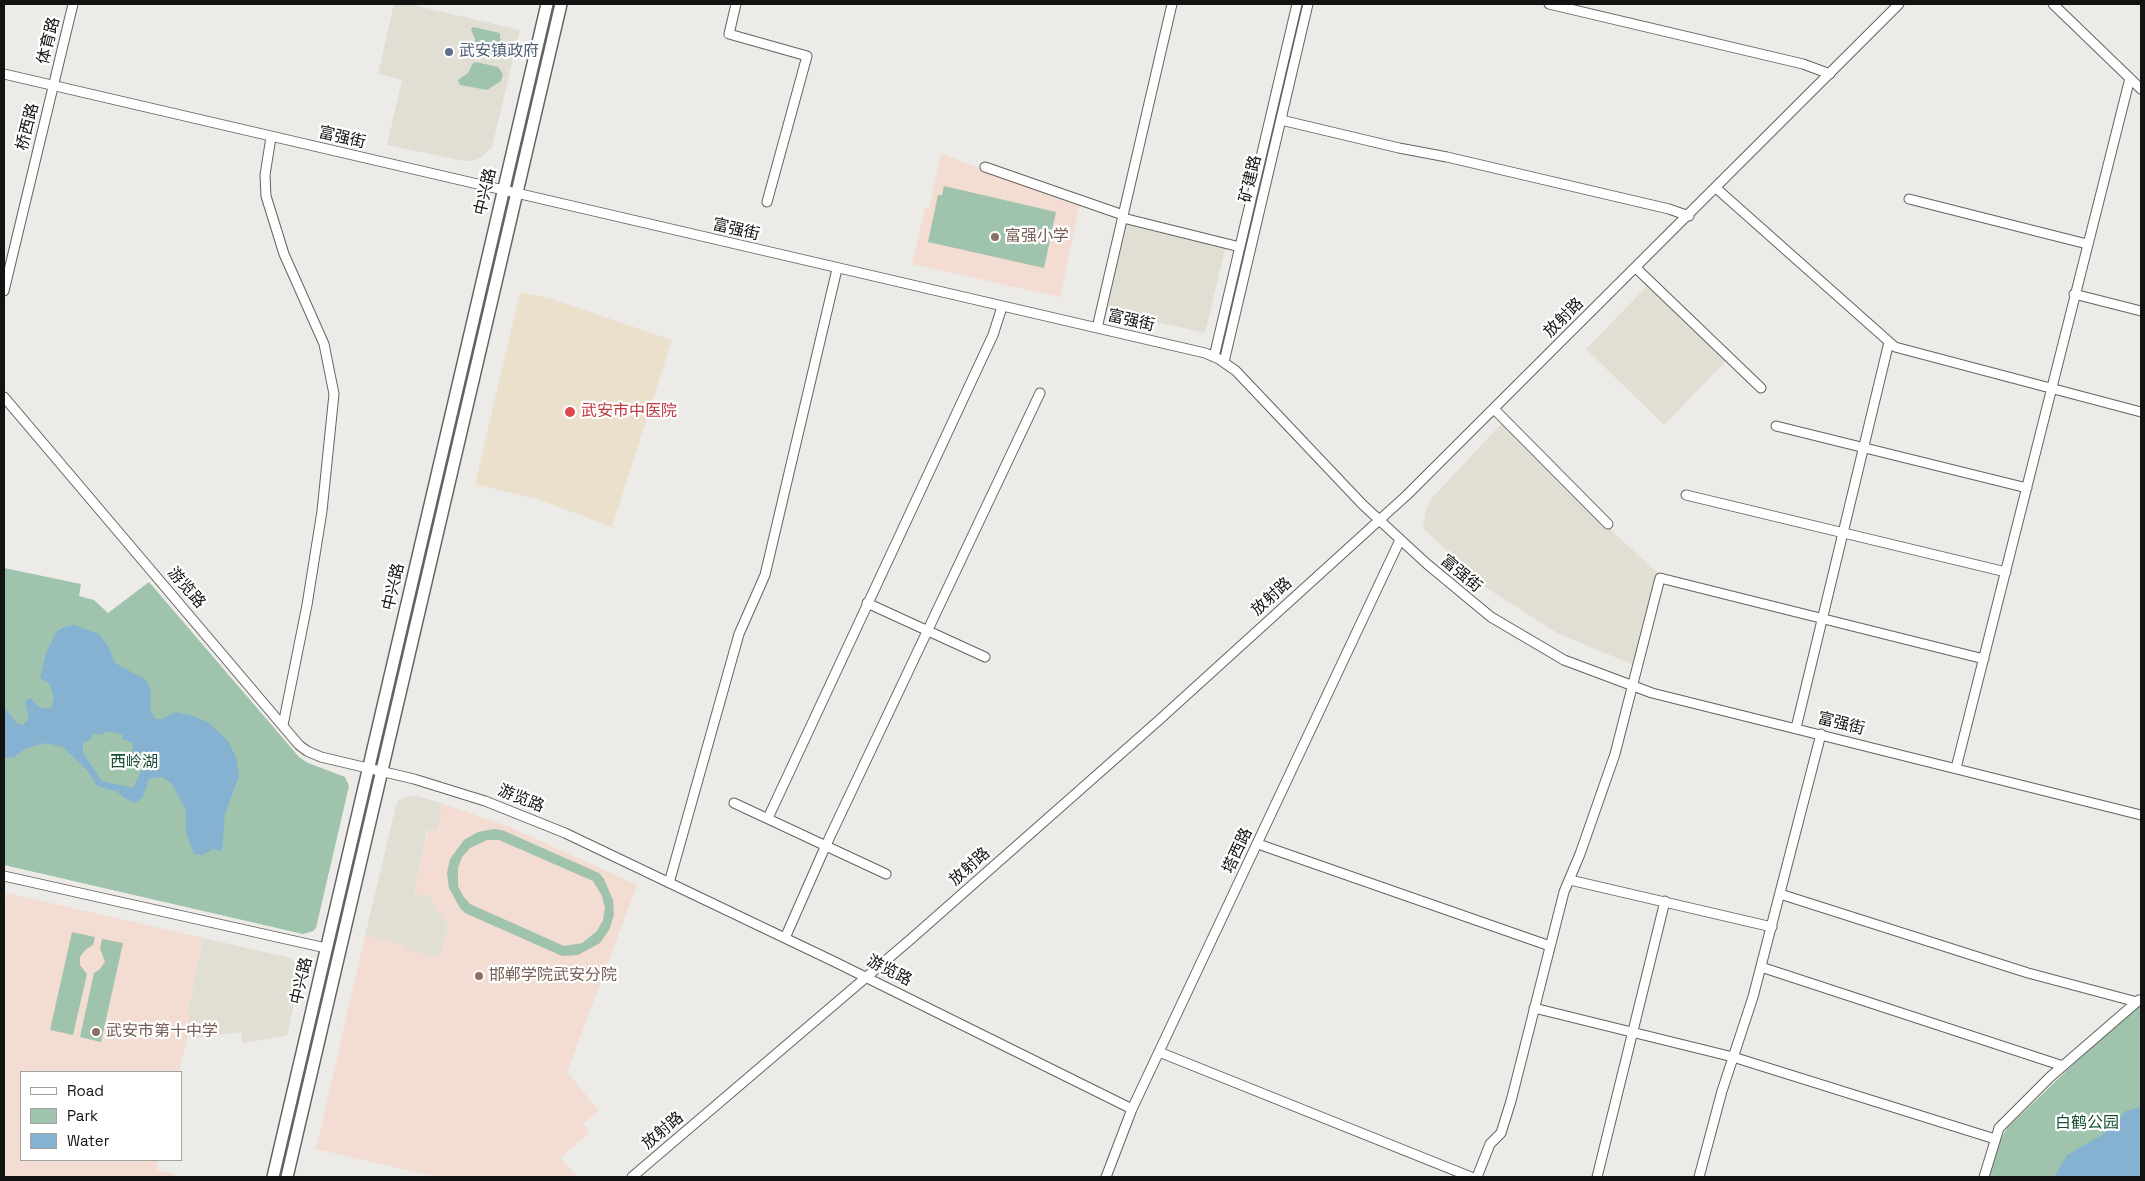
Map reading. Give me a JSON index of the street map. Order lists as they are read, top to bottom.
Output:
{
  "streets": {
    "main road": ["中兴路"],
    "street": [
      "体育路",
      "桥西路",
      "富强街",
      "矿建路",
      "放射路",
      "游览路",
      "塔西路"
    ]
  },
  "crossings": [
    ["体育路", "桥西路"],
    ["体育路", "富强街"],
    ["桥西路", "富强街"],
    ["富强街", "矿建路"],
    ["富强街", "中兴路"],
    ["富强街", "放射路"],
    ["富强街", "塔西路"],
    ["中兴路", "游览路"],
    ["放射路", "游览路"],
    ["游览路", "塔西路"]
  ],
  "parks": ["西岭湖", "白鹤公园"],
  "places": [
    "武安镇政府",
    "富强小学",
    "武安市中医院",
    "邯郸学院武安分院",
    "武安市第十中学"
  ],
  "legend": ["Road", "Park", "Water"]
}
